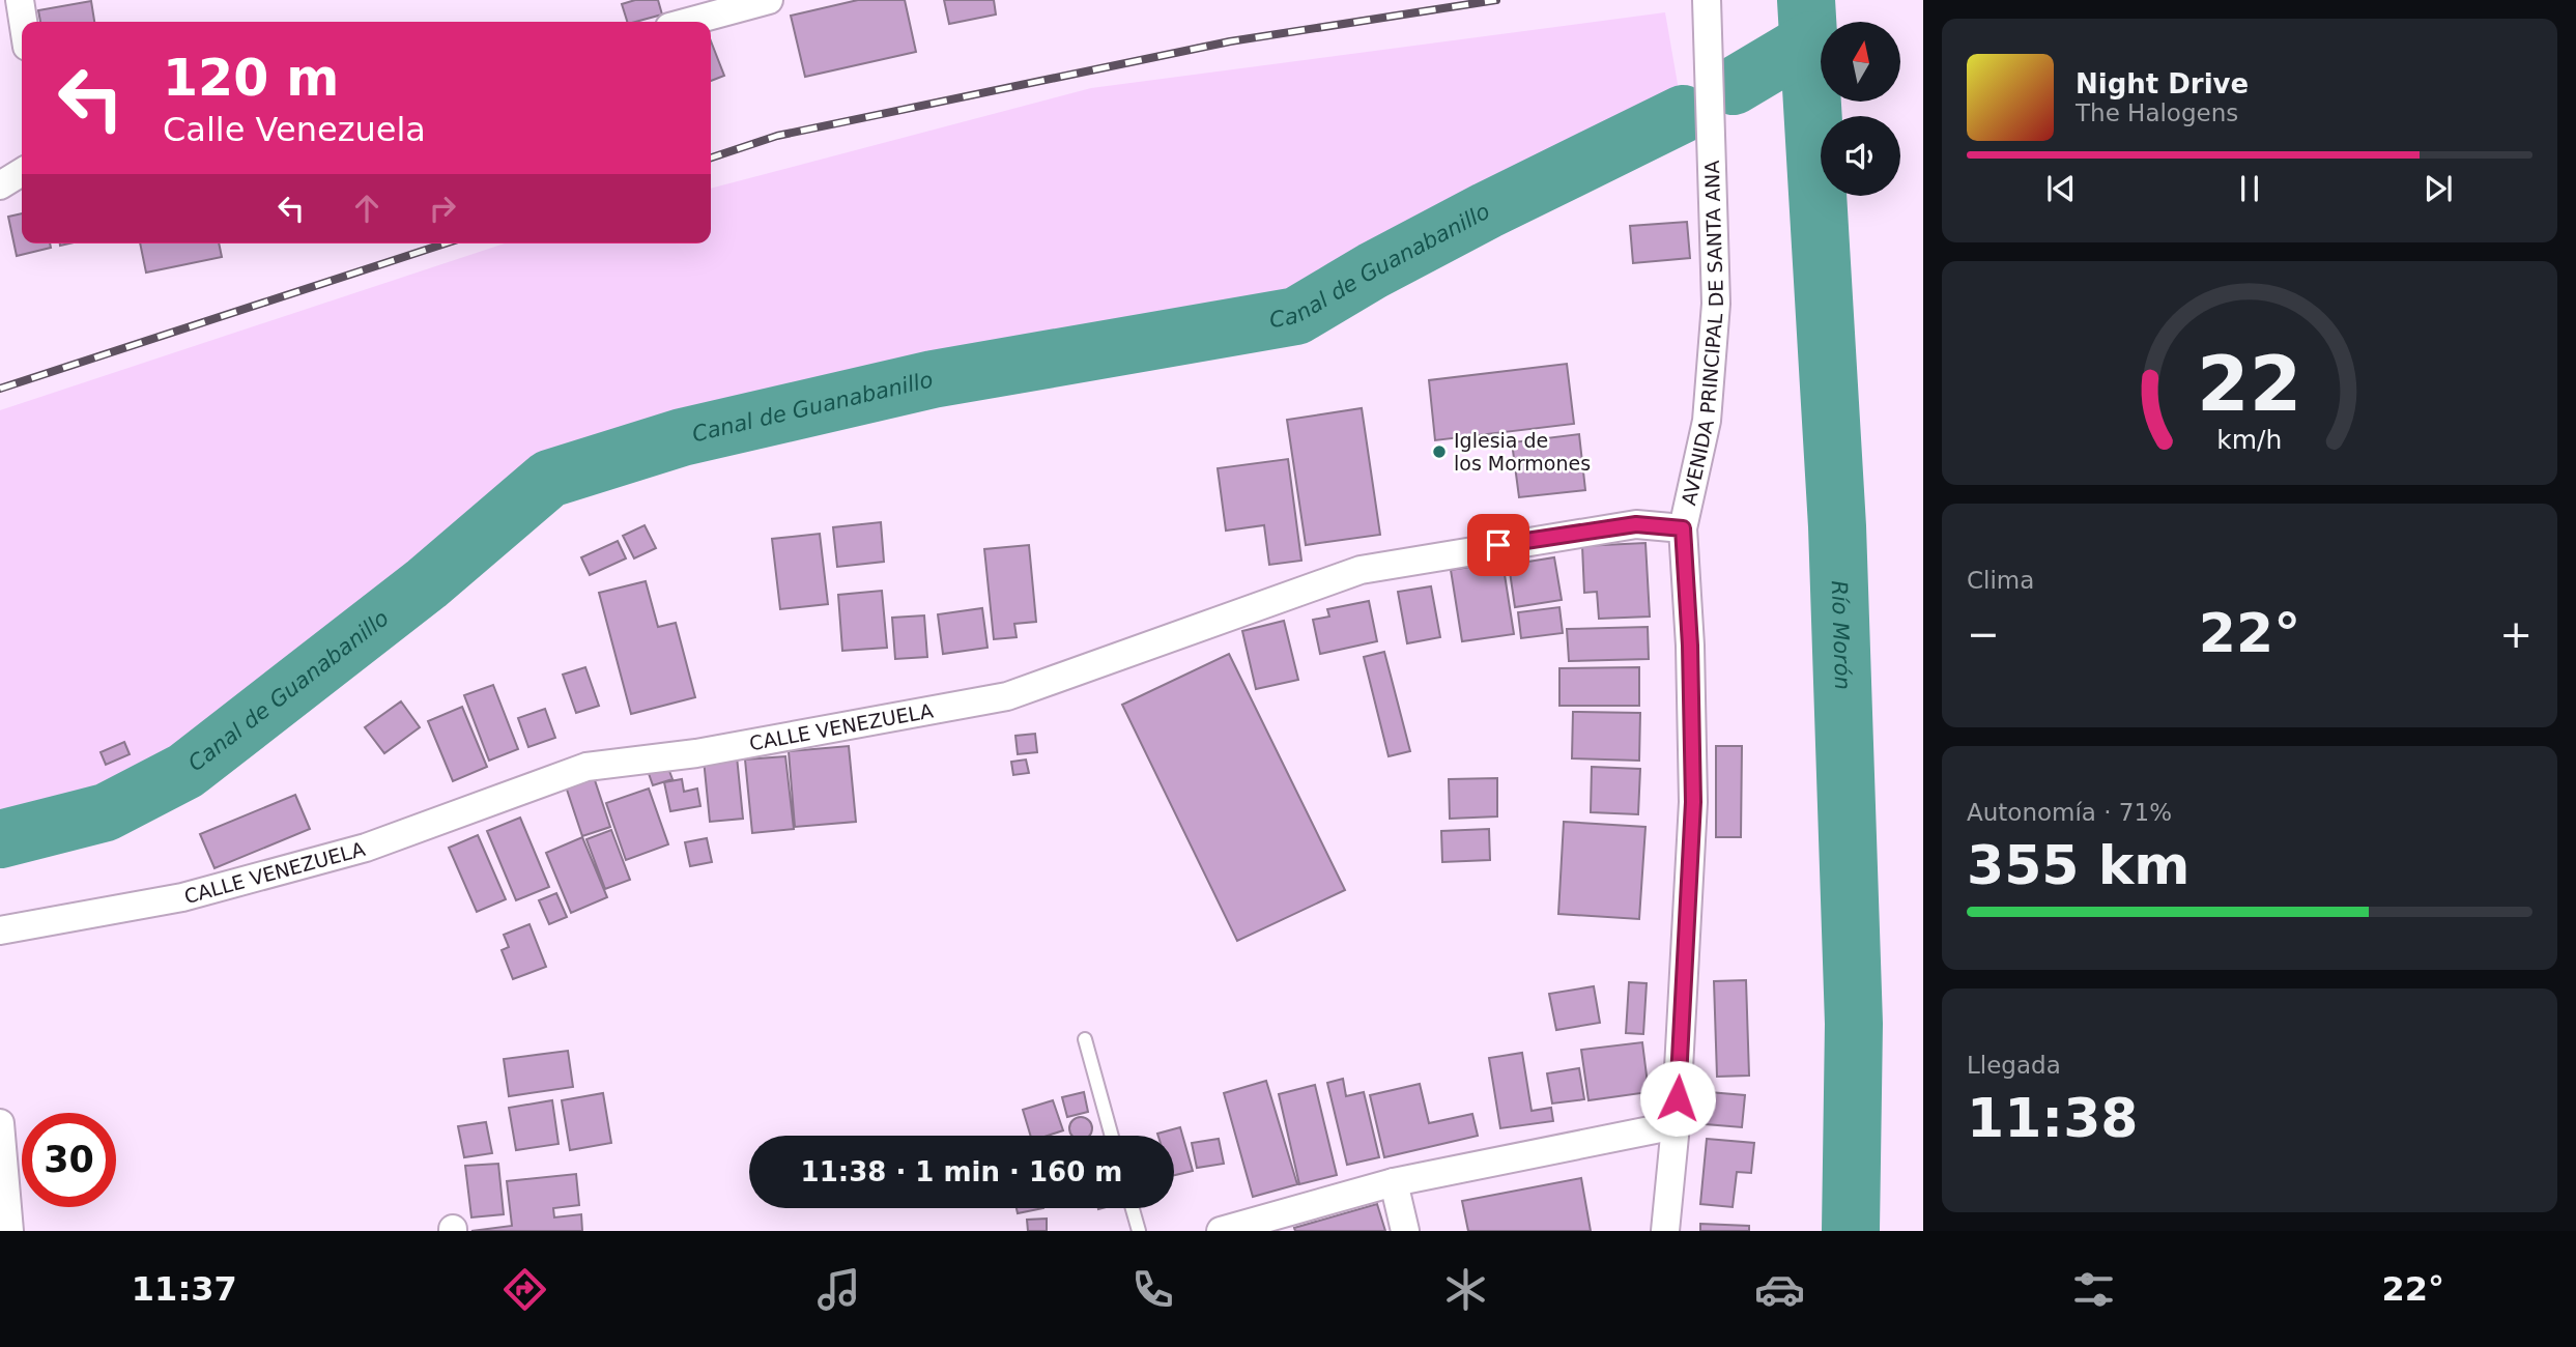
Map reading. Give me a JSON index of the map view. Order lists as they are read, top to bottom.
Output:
{
  "streets": {
    "street": ["AVENIDA PRINCIPAL DE SANTA ANA", "CALLE VENEZUELA"]
  },
  "crossings": [
    ["AVENIDA PRINCIPAL DE SANTA ANA", "CALLE VENEZUELA"]
  ],
  "water": ["Canal de Guanabanillo", "Río Morón"],
  "places": ["Iglesia de los Mormones"],
  "north": "top",
  "page": {
    "turn": ["120 m", "Calle Venezuela"],
    "song": ["Night Drive", "The Halogens"],
    "tile": [
      "Clima",
      ["Autonomía · 71%", "355 km"],
      ["Llegada", "11:38"]
    ],
    "heat": ["−", "22°", "+"],
    "limit": "30",
    "trip": "11:38 · 1 min · 160 m",
    "tabs": ["11:37", "22°"],
    "gauge": ["22", "km/h"]
  }
}
